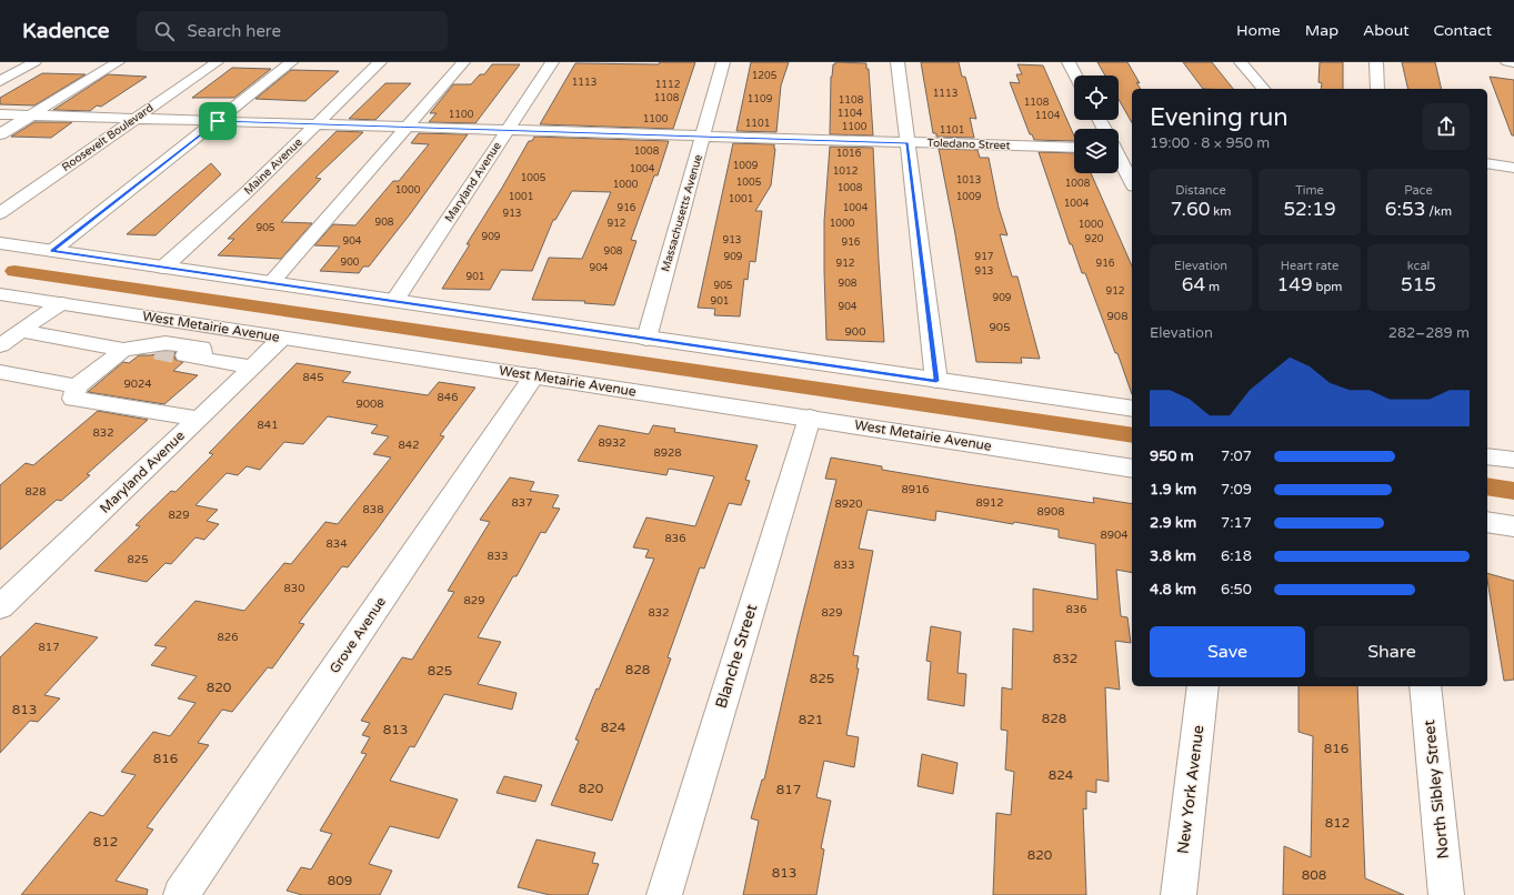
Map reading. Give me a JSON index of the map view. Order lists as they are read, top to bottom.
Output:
{
  "streets": {
    "street": [
      "Roosevelt Boulevard",
      "Toledano Street",
      "Maine Avenue",
      "Maryland Avenue",
      "Massachusetts Avenue",
      "West Metairie Avenue",
      "Grove Avenue",
      "Blanche Street",
      "New York Avenue",
      "North Sibley Street"
    ]
  },
  "crossings": [
    ["Roosevelt Boulevard", "Toledano Street"],
    ["Toledano Street", "Maine Avenue"],
    ["Toledano Street", "Maryland Avenue"],
    ["Toledano Street", "Massachusetts Avenue"],
    ["Maryland Avenue", "West Metairie Avenue"],
    ["West Metairie Avenue", "Grove Avenue"],
    ["West Metairie Avenue", "Blanche Street"]
  ],
  "house_numbers": [
    "1205",
    "1113",
    "1112",
    "1113",
    "1108",
    "1109",
    "1108",
    "1108",
    "1104",
    "1100",
    "1104",
    "1100",
    "1101",
    "1100",
    "1101",
    "1008",
    "1016",
    "1009",
    "1004",
    "1012",
    "1005",
    "1013",
    "1005",
    "1008",
    "1000",
    "1008",
    "1000",
    "1001",
    "1009",
    "1001",
    "1004",
    "916",
    "1004",
    "913",
    "908",
    "912",
    "1000",
    "1000",
    "905",
    "909",
    "920",
    "913",
    "904",
    "916",
    "908",
    "909",
    "917",
    "900",
    "912",
    "916",
    "904",
    "913",
    "901",
    "908",
    "905",
    "912",
    "909",
    "901",
    "904",
    "908",
    "905",
    "900",
    "845",
    "9024",
    "846",
    "9008",
    "841",
    "832",
    "8932",
    "842",
    "8928",
    "8916",
    "828",
    "837",
    "8912",
    "8920",
    "838",
    "8908",
    "829",
    "8904",
    "836",
    "834",
    "833",
    "825",
    "833",
    "830",
    "829",
    "836",
    "832",
    "829",
    "826",
    "817",
    "832",
    "828",
    "825",
    "825",
    "820",
    "813",
    "828",
    "821",
    "824",
    "813",
    "816",
    "816",
    "824",
    "820",
    "817",
    "812",
    "812",
    "820",
    "813",
    "808",
    "809"
  ],
  "page": {
    "header": "Kadence",
    "search": "Search here",
    "nav": [
      "Home",
      "Map",
      "About",
      "Contact"
    ],
    "heading": ["Evening run", "19:00 · 8 × 950 m"],
    "stats": [
      ["Distance", "7.60 km"],
      ["Time", "52:19"],
      ["Pace", "6:53 /km"],
      ["Elevation", "64 m"],
      ["Heart rate", "149 bpm"],
      ["kcal", "515"]
    ],
    "chart": ["Elevation", "282–289 m"],
    "list": [
      {
        "name": "950 m",
        "note": "7:07"
      },
      {
        "name": "1.9 km",
        "note": "7:09"
      },
      {
        "name": "2.9 km",
        "note": "7:17"
      },
      {
        "name": "3.8 km",
        "note": "6:18"
      },
      {
        "name": "4.8 km",
        "note": "6:50"
      }
    ],
    "buttons": ["Save", "Share"]
  }
}
